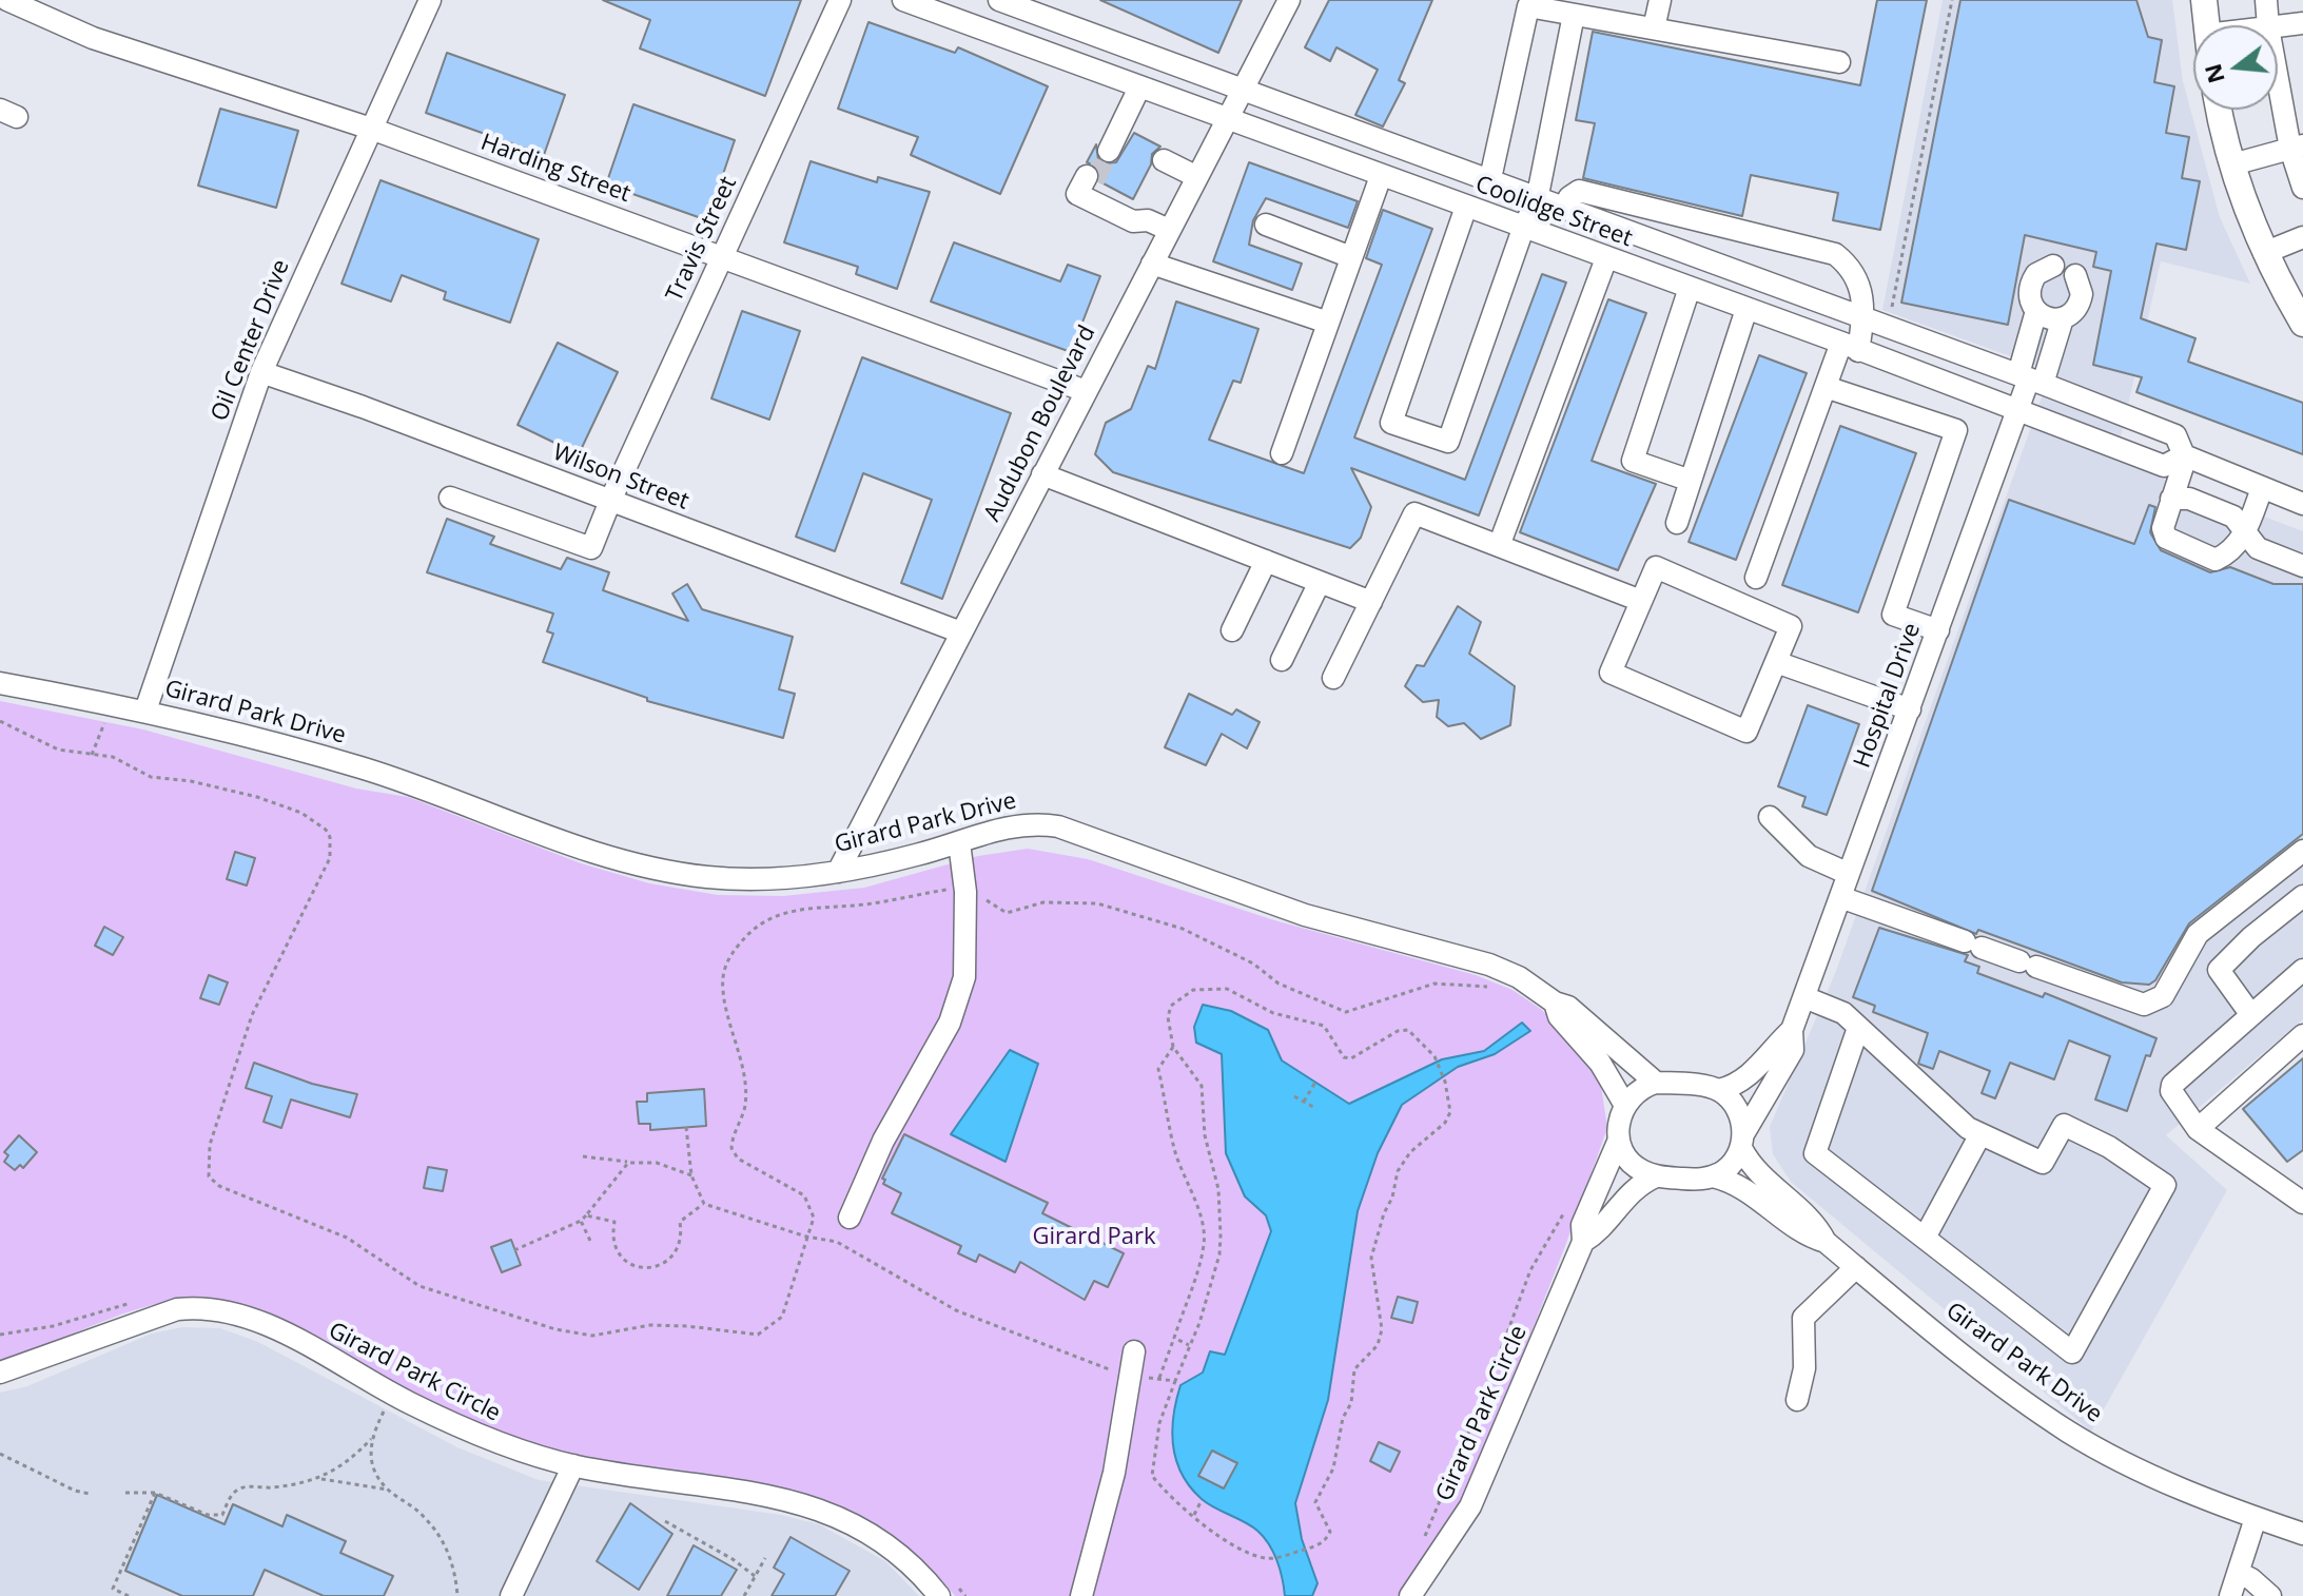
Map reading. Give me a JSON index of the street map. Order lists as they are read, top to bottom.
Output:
{
  "streets": {
    "street": [
      "Harding Street",
      "Coolidge Street",
      "Travis Street",
      "Oil Center Drive",
      "Audubon Boulevard",
      "Wilson Street",
      "Hospital Drive",
      "Girard Park Drive",
      "Girard Park Circle"
    ]
  },
  "crossings": [
    ["Harding Street", "Travis Street"],
    ["Harding Street", "Oil Center Drive"],
    ["Harding Street", "Audubon Boulevard"],
    ["Coolidge Street", "Audubon Boulevard"],
    ["Coolidge Street", "Hospital Drive"],
    ["Travis Street", "Wilson Street"],
    ["Oil Center Drive", "Wilson Street"],
    ["Oil Center Drive", "Girard Park Drive"],
    ["Audubon Boulevard", "Wilson Street"],
    ["Audubon Boulevard", "Girard Park Drive"],
    ["Hospital Drive", "Girard Park Drive"],
    ["Hospital Drive", "Girard Park Circle"],
    ["Girard Park Drive", "Girard Park Circle"]
  ],
  "parks": ["Girard Park"],
  "north": "left"
}
